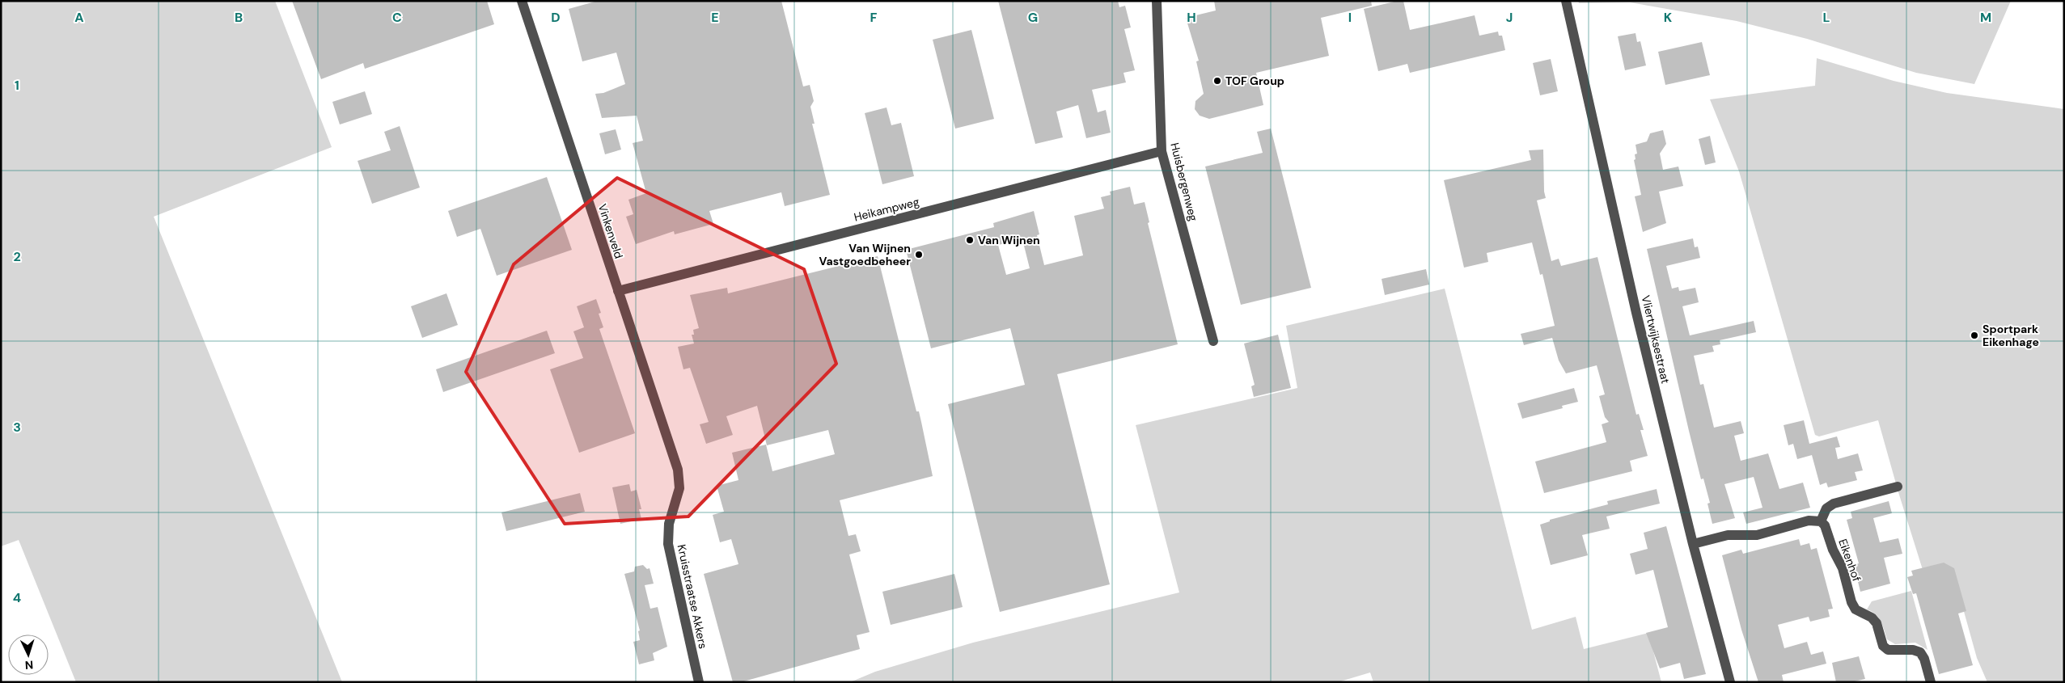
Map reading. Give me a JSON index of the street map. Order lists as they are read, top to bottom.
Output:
{
  "streets": {
    "street": [
      "Huisbergenweg",
      "Heikampweg",
      "Vinkenveld",
      "Vliertwijksestraat",
      "Eikenhof",
      "Kruisstraatse Akkers"
    ]
  },
  "crossings": [
    ["Huisbergenweg", "Heikampweg"],
    ["Heikampweg", "Vinkenveld"],
    ["Vinkenveld", "Kruisstraatse Akkers"]
  ],
  "places": [
    "TOF Group",
    "Van Wijnen",
    "Van Wijnen Vastgoedbeheer",
    "Sportpark Eikenhage"
  ],
  "north": "bottom",
  "grid": {
    "columns": [
      "A",
      "B",
      "C",
      "D",
      "E",
      "F",
      "G",
      "H",
      "I",
      "J",
      "K",
      "L",
      "M"
    ],
    "rows": [
      "1",
      "2",
      "3",
      "4"
    ]
  }
}
